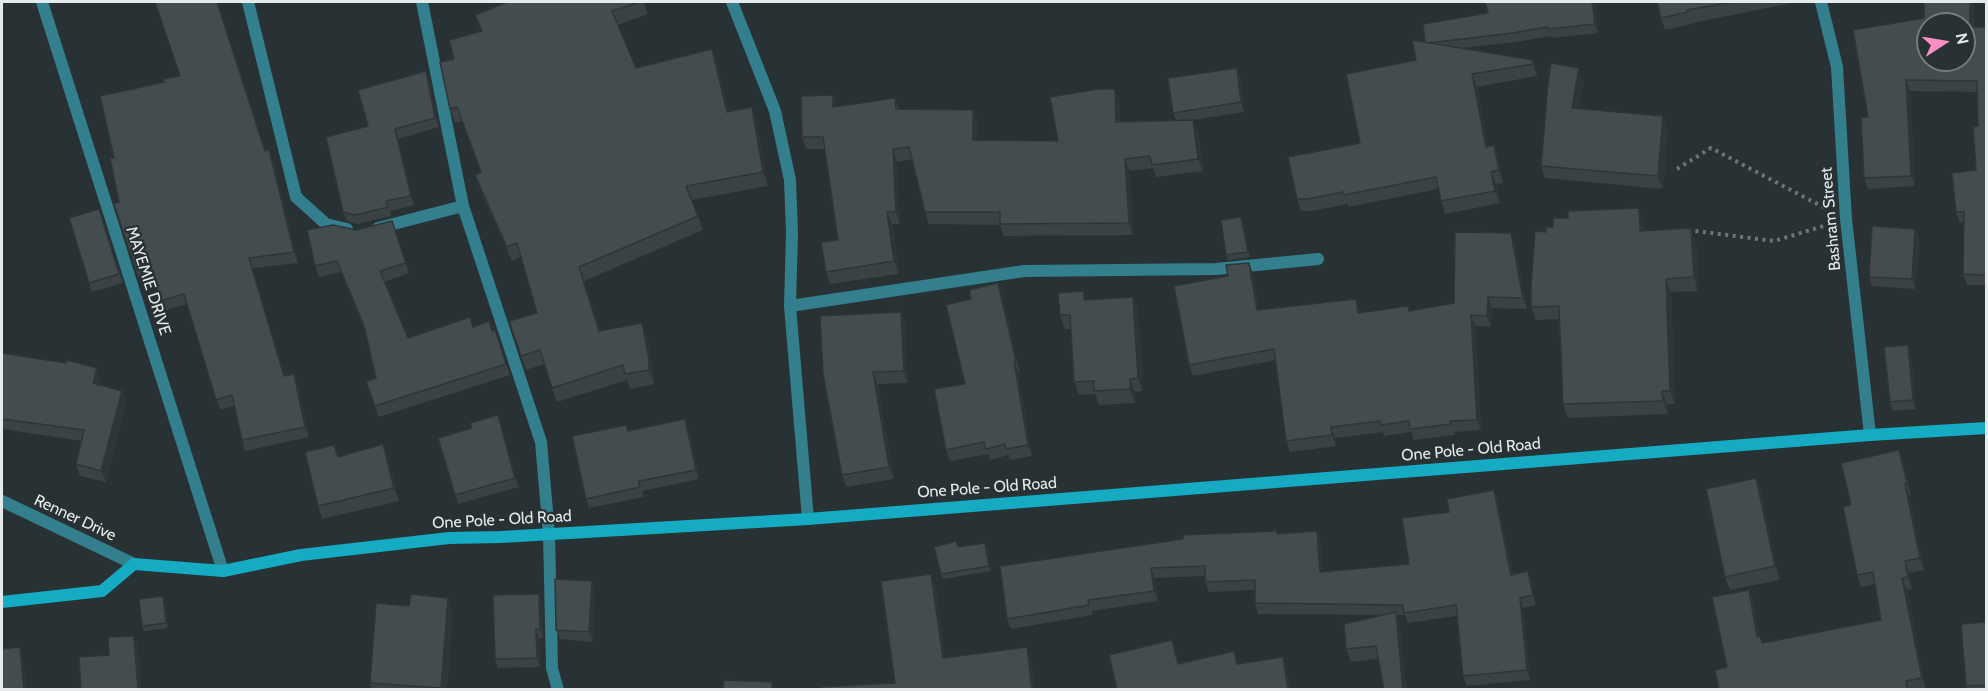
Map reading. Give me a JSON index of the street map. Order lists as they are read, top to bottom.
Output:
{
  "streets": {
    "street": [
      "Bashram Street",
      "MAYEMIE DRIVE",
      "One Pole - Old Road",
      "Renner Drive"
    ]
  },
  "crossings": [
    ["Bashram Street", "One Pole - Old Road"],
    ["MAYEMIE DRIVE", "One Pole - Old Road"],
    ["One Pole - Old Road", "Renner Drive"]
  ],
  "north": "right"
}
